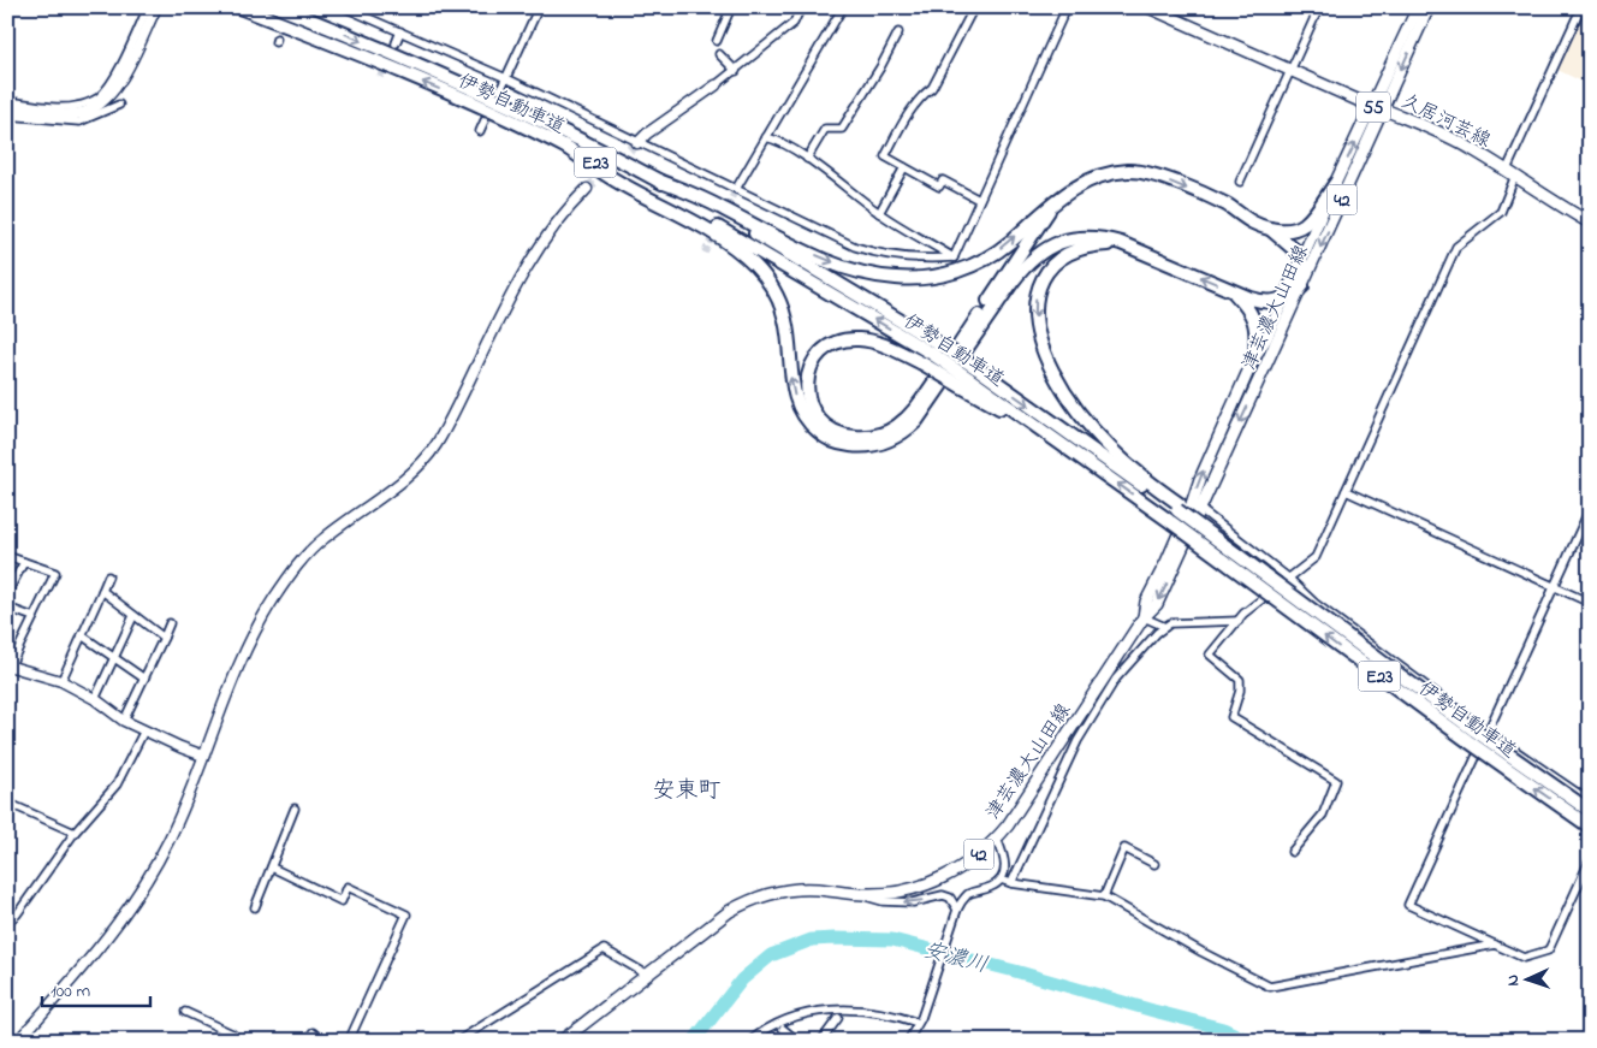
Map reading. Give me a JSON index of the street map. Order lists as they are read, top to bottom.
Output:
{
  "streets": {
    "highway": ["伊勢自動車道", "E23"],
    "main road": [
      "55",
      "久居河芸線",
      "42",
      "津芸濃大山田線"
    ]
  },
  "crossings": [
    ["久居河芸線", "津芸濃大山田線"]
  ],
  "districts": ["安東町"],
  "water": ["安濃川"],
  "scale_bar": "100 m",
  "north": "left"
}
